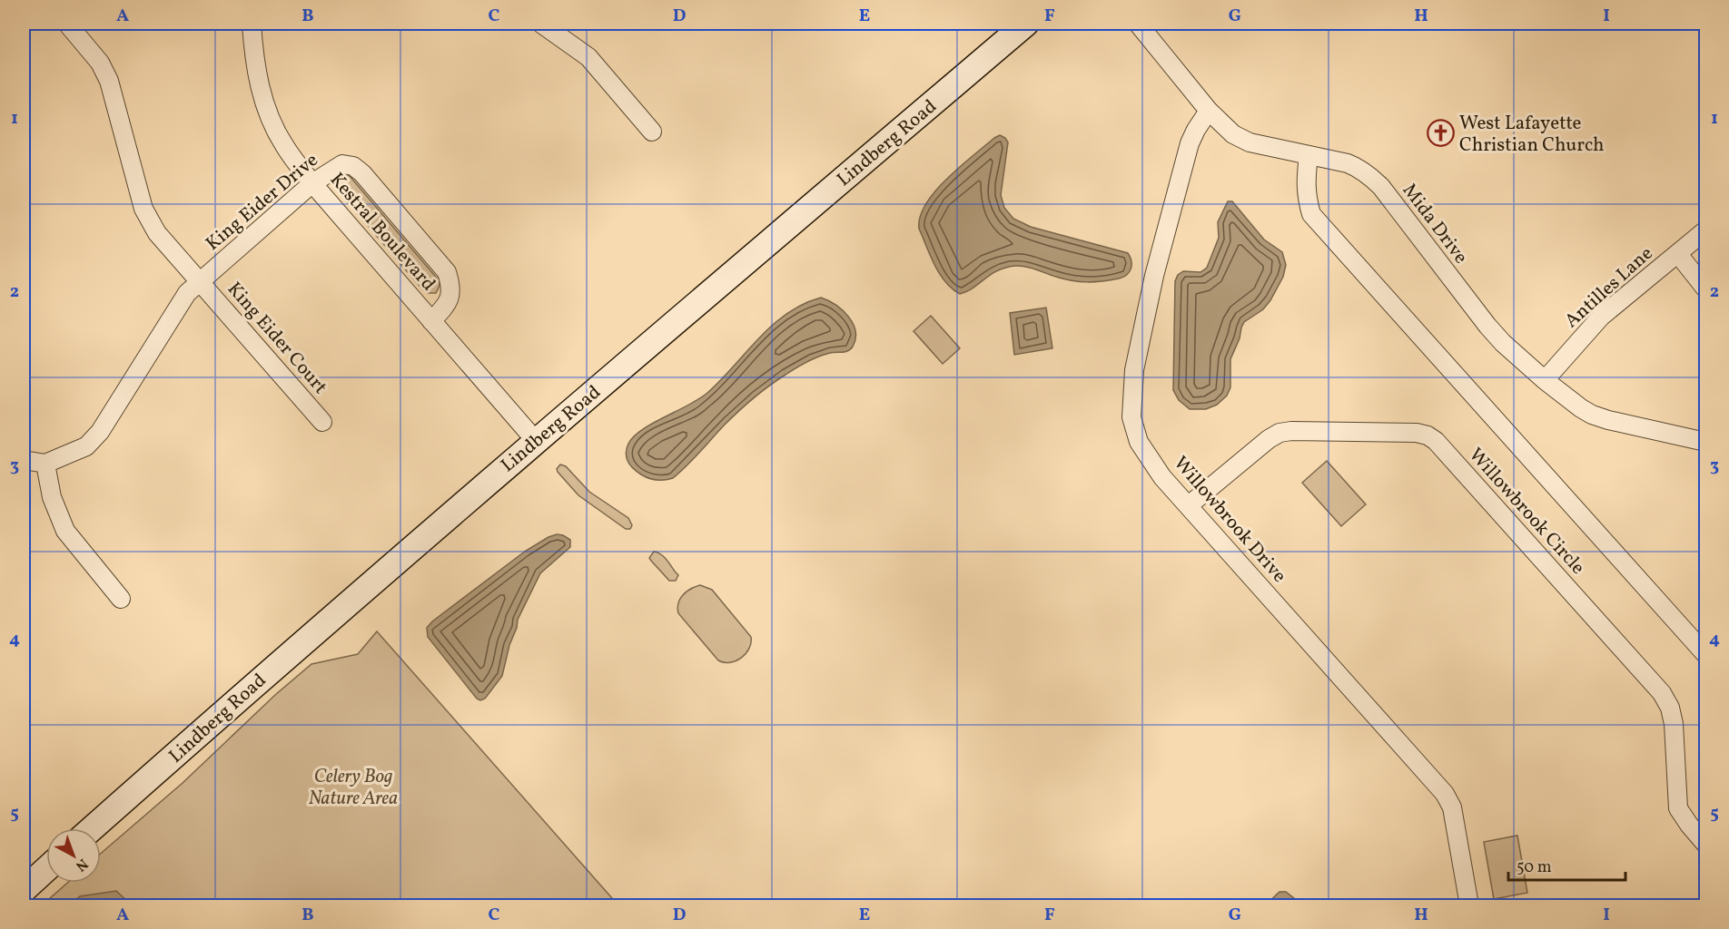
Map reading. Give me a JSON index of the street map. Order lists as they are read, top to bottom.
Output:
{
  "streets": {
    "main road": ["Lindberg Road"],
    "street": [
      "King Eider Drive",
      "Mida Drive",
      "Kestral Boulevard",
      "Antilles Lane",
      "King Eider Court",
      "Willowbrook Circle",
      "Willowbrook Drive"
    ]
  },
  "crossings": [
    ["Lindberg Road", "Kestral Boulevard"],
    ["King Eider Drive", "Kestral Boulevard"],
    ["King Eider Drive", "King Eider Court"],
    ["Mida Drive", "Antilles Lane"],
    ["Mida Drive", "Willowbrook Drive"],
    ["Willowbrook Circle", "Willowbrook Drive"]
  ],
  "parks": ["Celery Bog Nature Area"],
  "places": {
    "church": ["West Lafayette Christian Church"]
  },
  "scale_bar": "50 m",
  "north": "bottom right",
  "grid": {
    "columns": [
      "A",
      "B",
      "C",
      "D",
      "E",
      "F",
      "G",
      "H",
      "I"
    ],
    "rows": [
      "1",
      "2",
      "3",
      "4",
      "5"
    ]
  }
}
